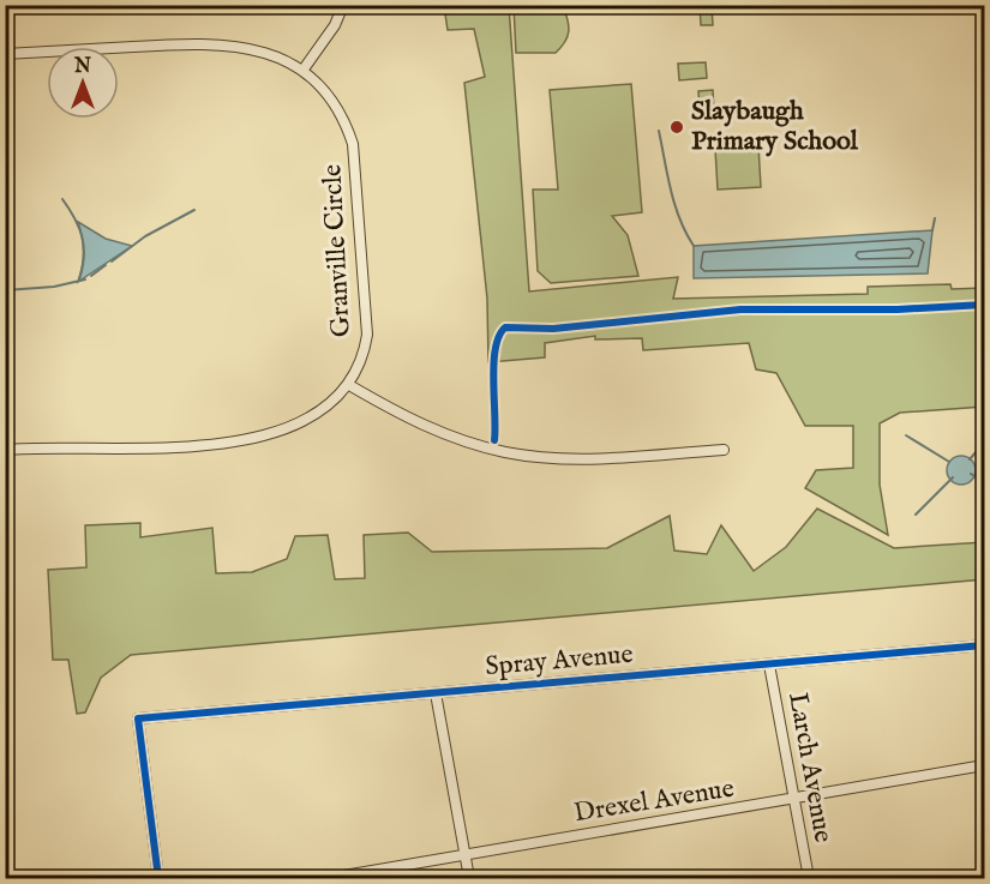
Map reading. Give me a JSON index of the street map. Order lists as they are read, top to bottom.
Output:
{
  "streets": {
    "street": [
      "Granville Circle",
      "Spray Avenue",
      "Larch Avenue",
      "Drexel Avenue"
    ]
  },
  "crossings": [
    ["Spray Avenue", "Larch Avenue"],
    ["Larch Avenue", "Drexel Avenue"]
  ],
  "places": ["Slaybaugh Primary School"],
  "north": "top"
}
